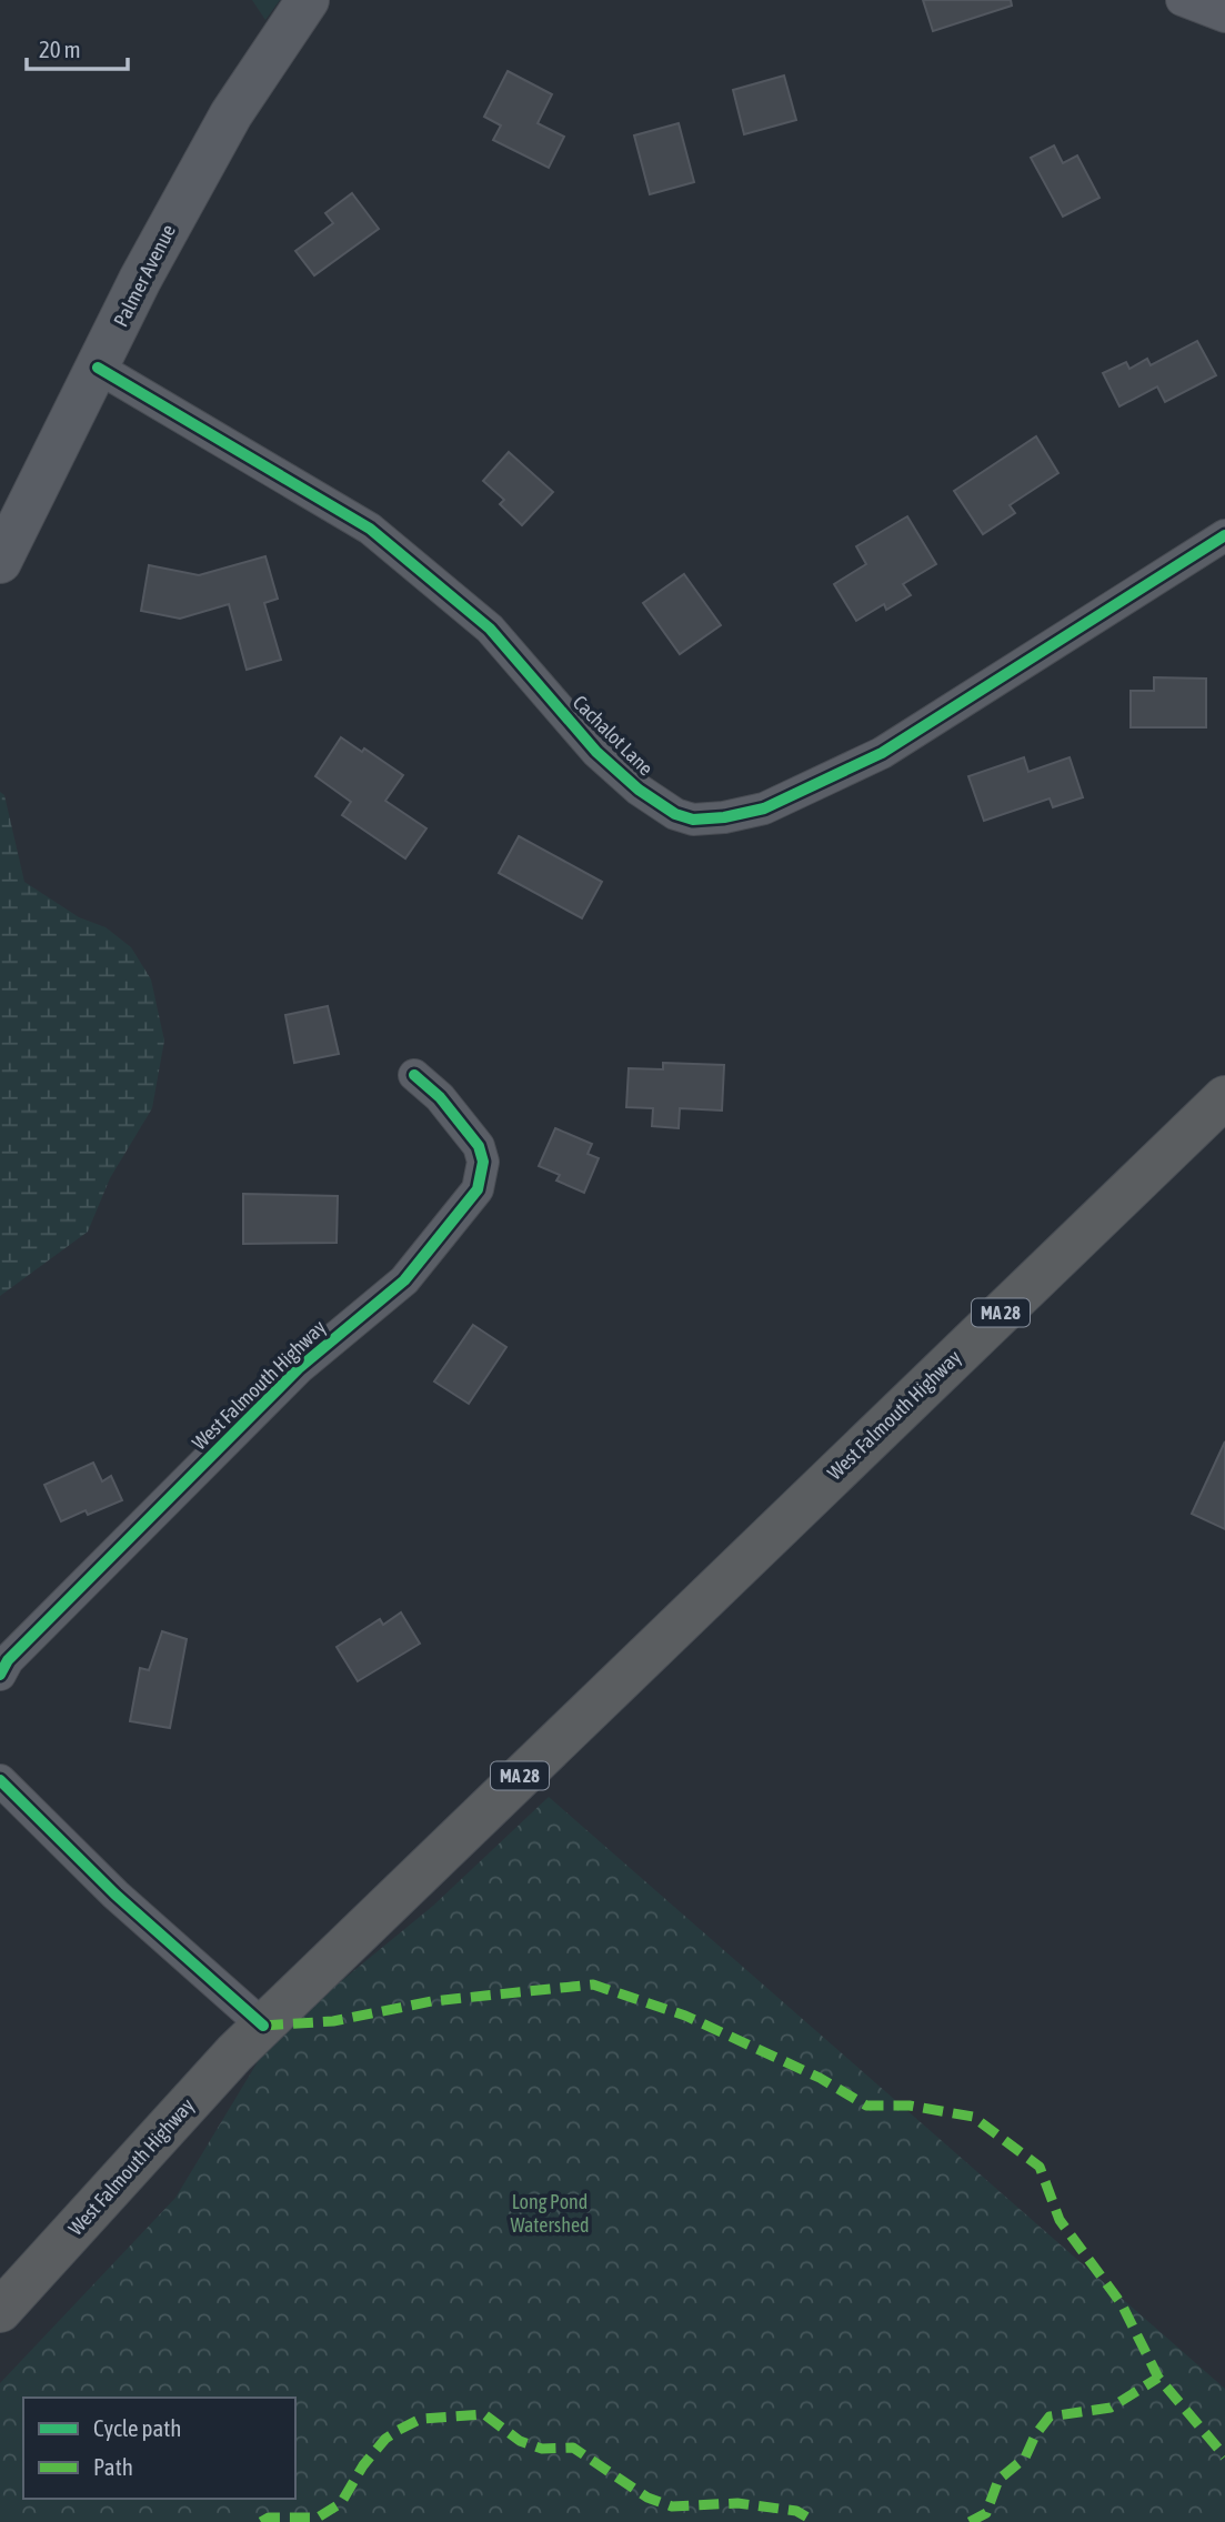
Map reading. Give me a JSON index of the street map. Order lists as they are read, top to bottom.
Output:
{
  "streets": {
    "highway": ["MA 28", "West Falmouth Highway"],
    "main road": ["Palmer Avenue"],
    "street": ["Cachalot Lane"]
  },
  "crossings": [
    ["Palmer Avenue", "Cachalot Lane"]
  ],
  "parks": ["Long Pond Watershed"],
  "legend": ["Cycle path", "Path"],
  "scale_bar": "20 m"
}
